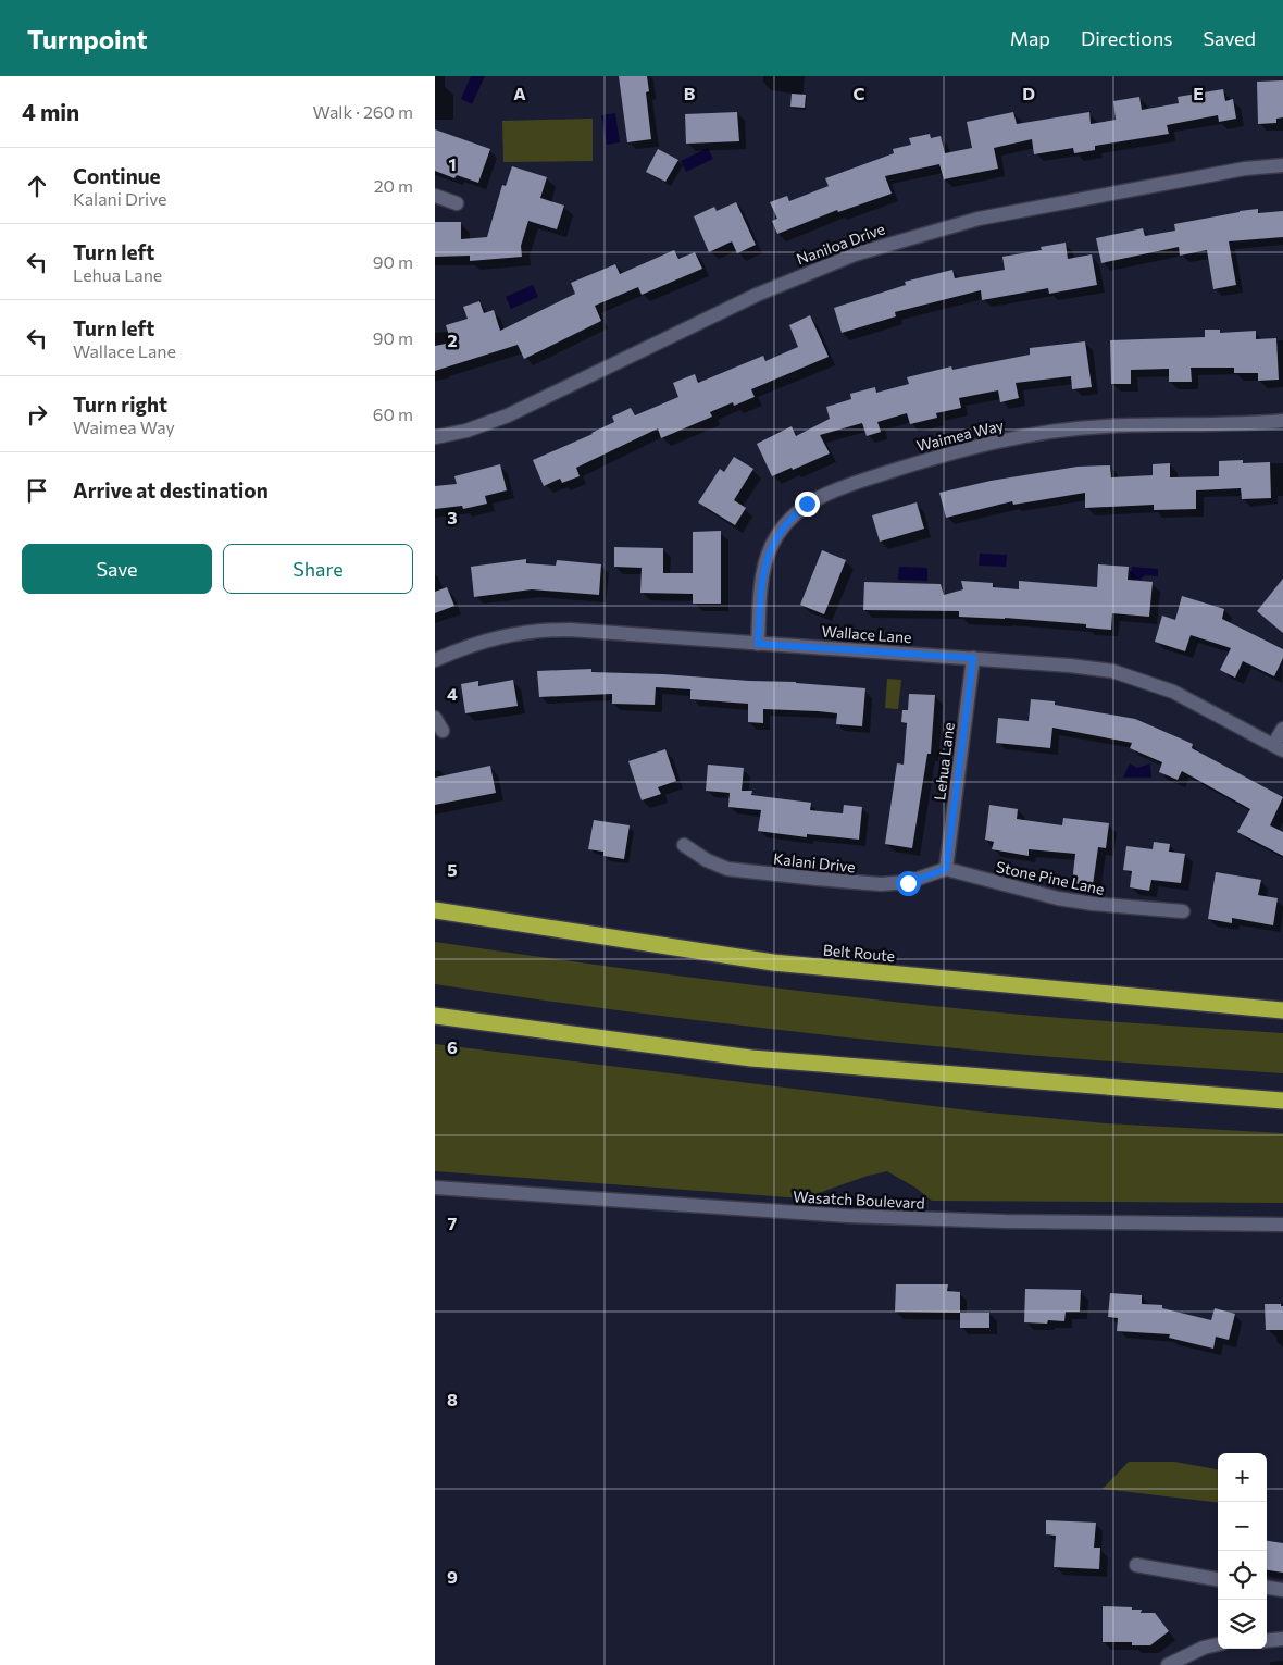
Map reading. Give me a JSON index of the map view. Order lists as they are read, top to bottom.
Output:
{
  "streets": {
    "highway": ["Belt Route"],
    "street": [
      "Naniloa Drive",
      "Waimea Way",
      "Wallace Lane",
      "Lehua Lane",
      "Kalani Drive",
      "Stone Pine Lane",
      "Wasatch Boulevard"
    ]
  },
  "crossings": [
    ["Waimea Way", "Wallace Lane"],
    ["Wallace Lane", "Lehua Lane"],
    ["Lehua Lane", "Kalani Drive"],
    ["Lehua Lane", "Stone Pine Lane"],
    ["Kalani Drive", "Stone Pine Lane"]
  ],
  "page": {
    "header": "Turnpoint",
    "nav": ["Map", "Directions", "Saved"],
    "heading": ["4 min", "Walk · 260 m"],
    "list": [
      ["Continue", "Kalani Drive", "20 m"],
      ["Turn left", "Lehua Lane", "90 m"],
      ["Turn left", "Wallace Lane", "90 m"],
      ["Turn right", "Waimea Way", "60 m"],
      "Arrive at destination"
    ],
    "buttons": ["Save", "Share"],
    "map_buttons": ["+", "−"]
  },
  "grid": {
    "columns": [
      "A",
      "B",
      "C",
      "D",
      "E"
    ],
    "rows": [
      "1",
      "2",
      "3",
      "4",
      "5",
      "6",
      "7",
      "8",
      "9"
    ]
  }
}
